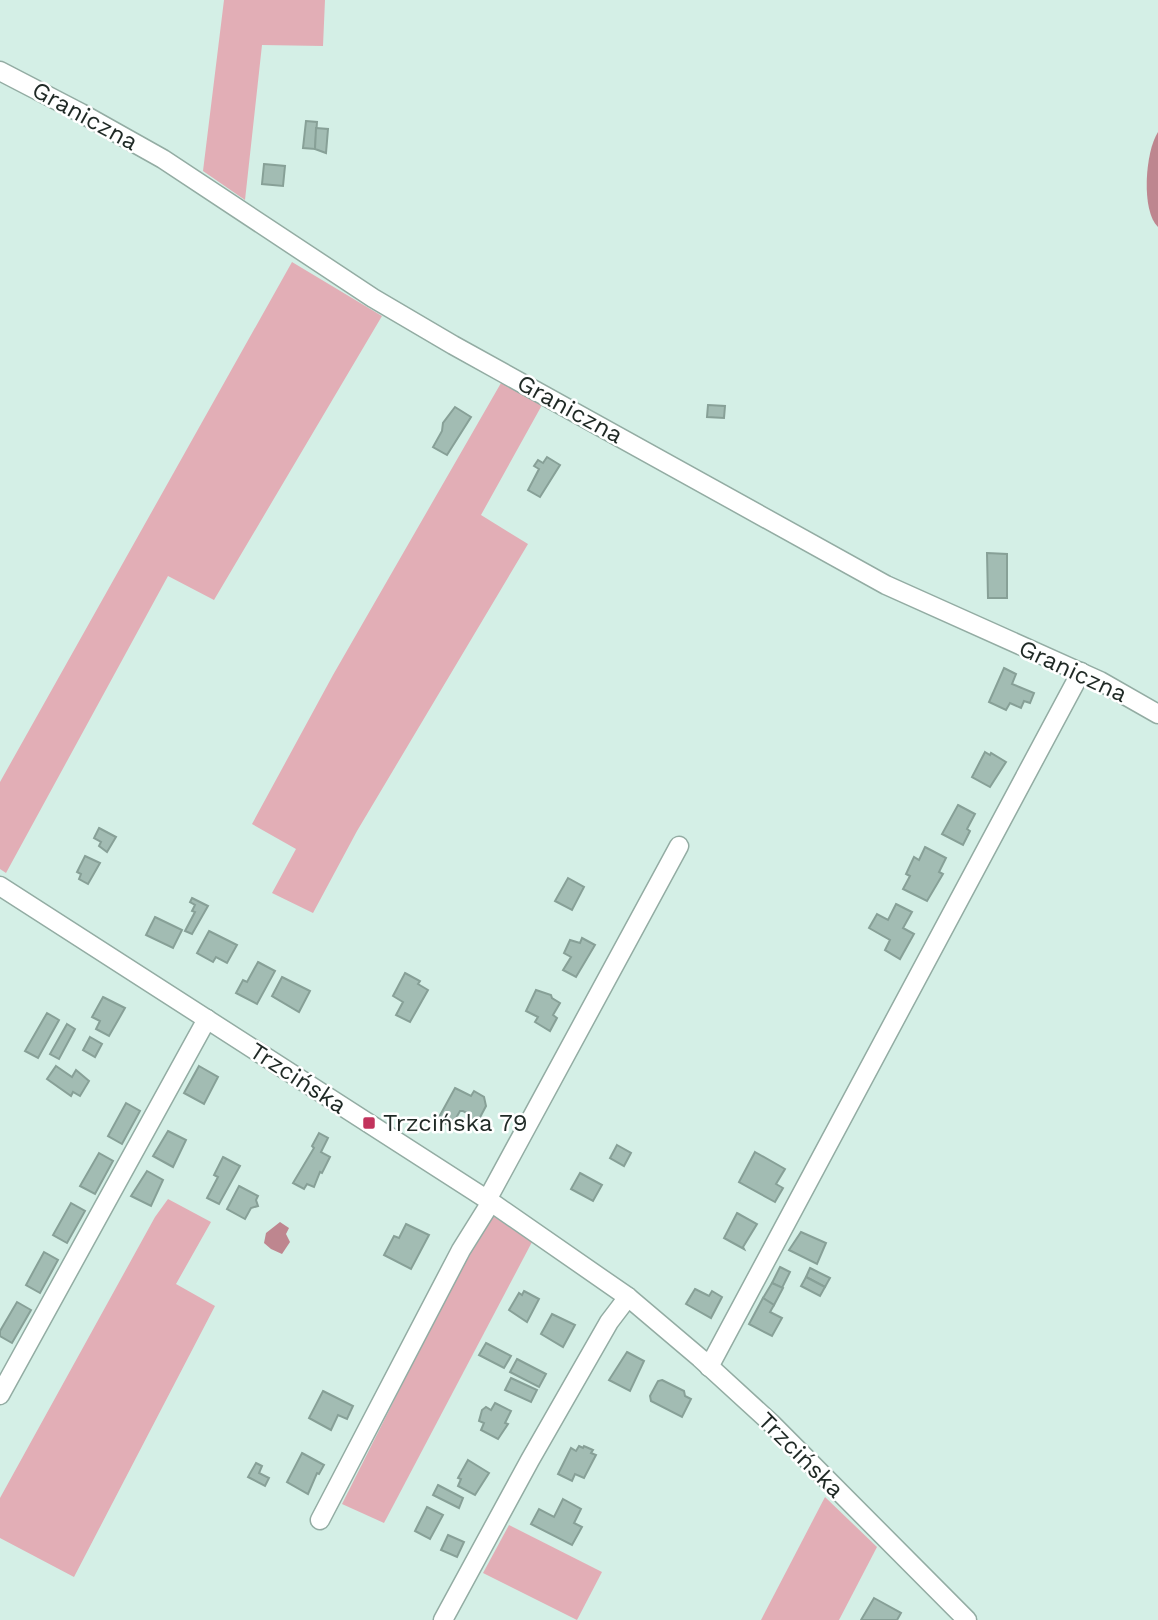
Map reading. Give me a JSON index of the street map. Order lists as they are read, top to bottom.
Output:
{
  "streets": {
    "street": ["Graniczna", "Trzcińska"]
  },
  "places": {
    "transit": ["Trzcińska 79"]
  }
}
